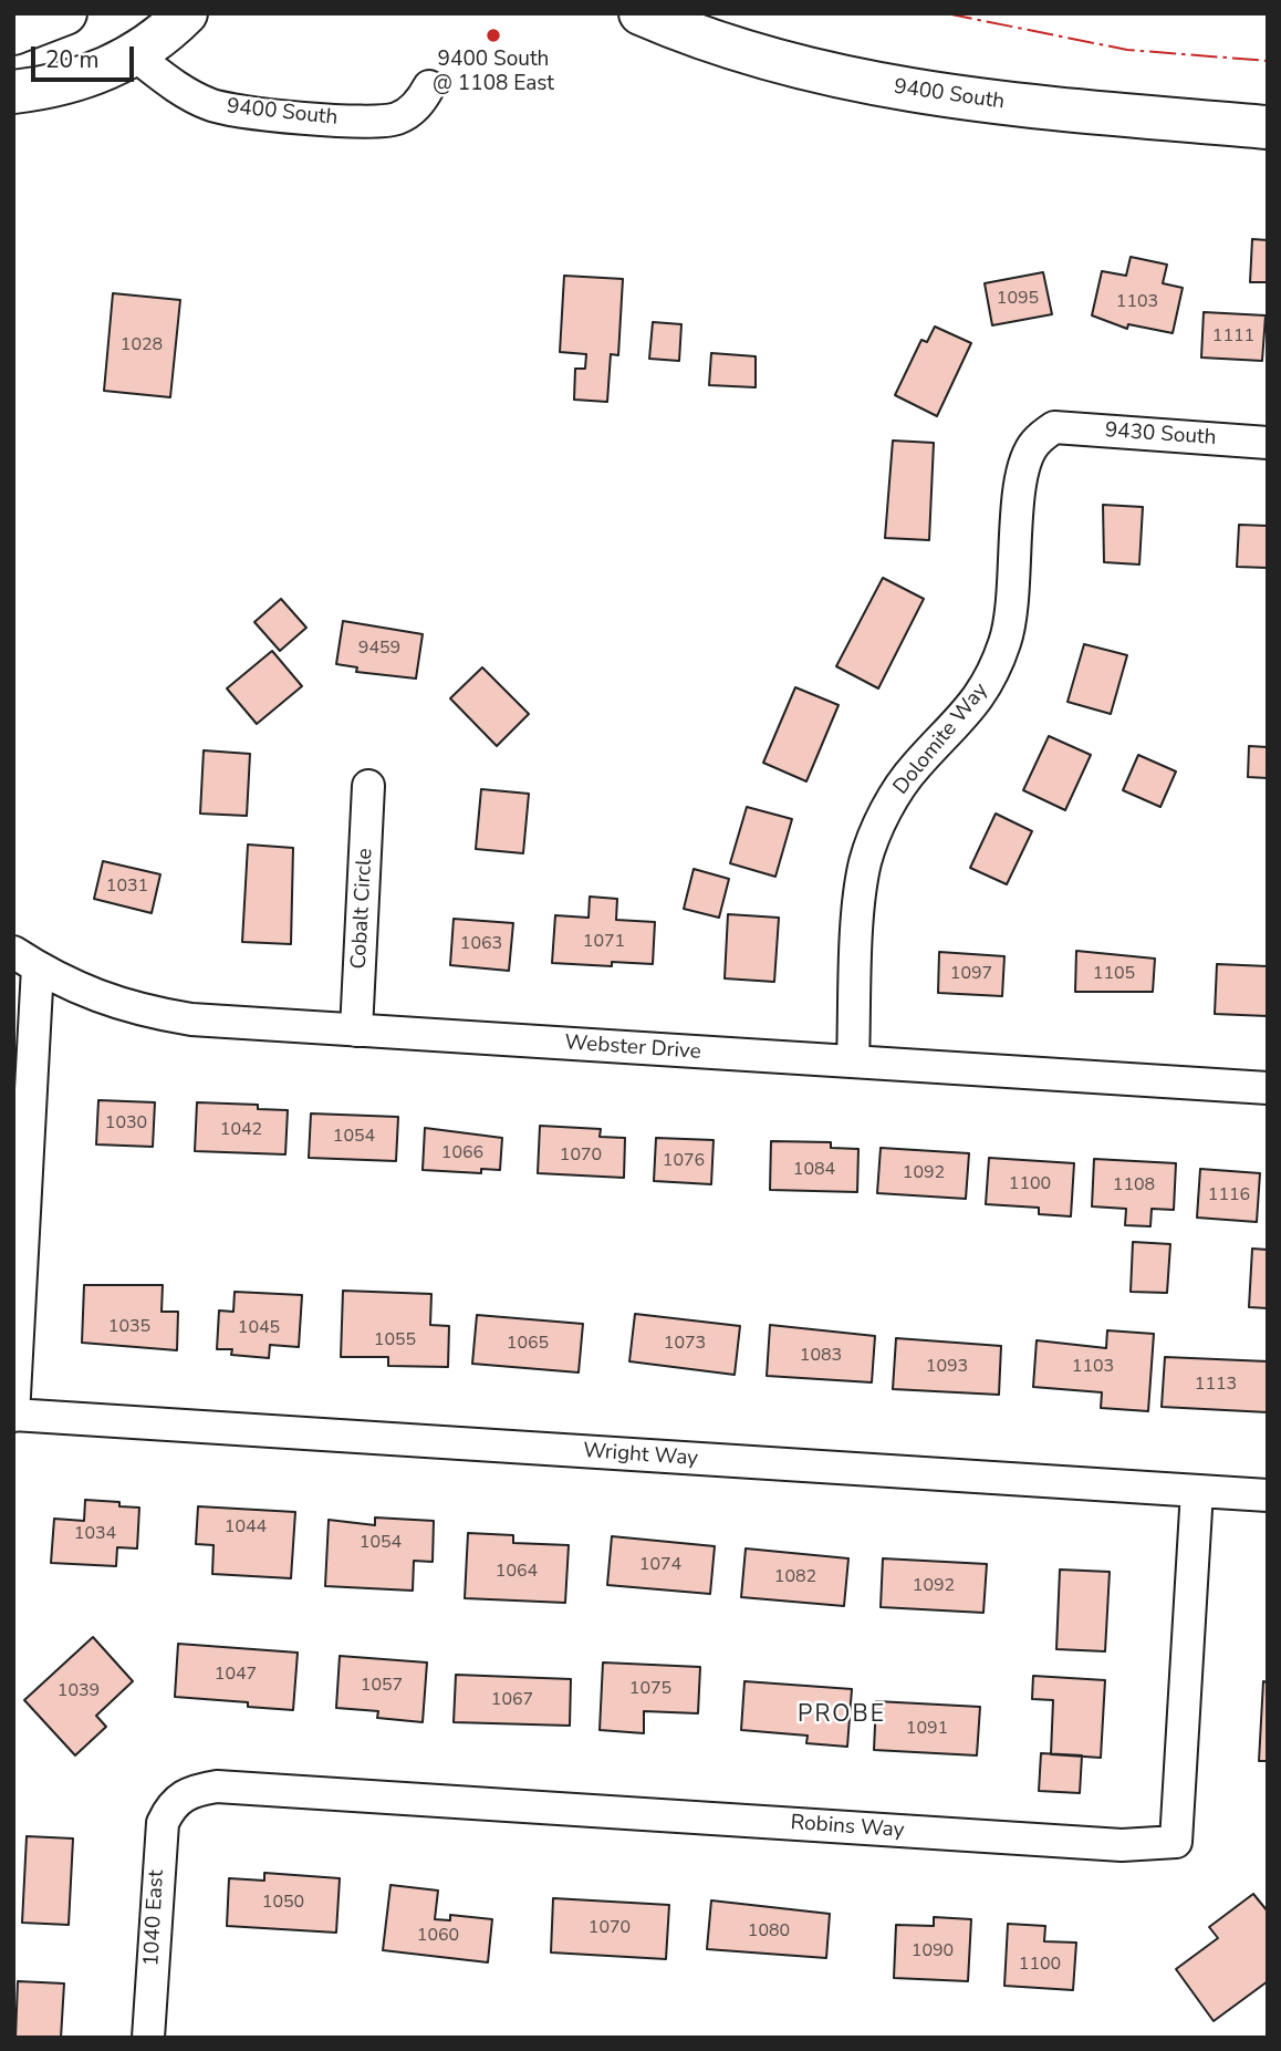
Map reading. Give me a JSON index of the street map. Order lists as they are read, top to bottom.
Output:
{
  "streets": {
    "main road": ["9400 South"],
    "street": [
      "9430 South",
      "Dolomite Way",
      "Cobalt Circle",
      "Webster Drive",
      "Wright Way",
      "Robins Way",
      "1040 East"
    ]
  },
  "crossings": [
    ["9430 South", "Dolomite Way"],
    ["Dolomite Way", "Webster Drive"],
    ["Cobalt Circle", "Webster Drive"],
    ["Wright Way", "Robins Way"],
    ["Robins Way", "1040 East"]
  ],
  "districts": ["PROBE"],
  "places": ["9400 South @ 1108 East"],
  "house_numbers": [
    "1095",
    "1103",
    "1111",
    "1028",
    "9459",
    "1031",
    "1071",
    "1063",
    "1097",
    "1105",
    "1030",
    "1042",
    "1054",
    "1066",
    "1070",
    "1076",
    "1084",
    "1092",
    "1100",
    "1108",
    "1116",
    "1035",
    "1045",
    "1055",
    "1065",
    "1073",
    "1083",
    "1093",
    "1103",
    "1113",
    "1044",
    "1034",
    "1054",
    "1074",
    "1064",
    "1082",
    "1092",
    "1047",
    "1057",
    "1075",
    "1039",
    "1067",
    "1091",
    "1050",
    "1070",
    "1080",
    "1060",
    "1090",
    "1100"
  ],
  "scale_bar": "20 m"
}
